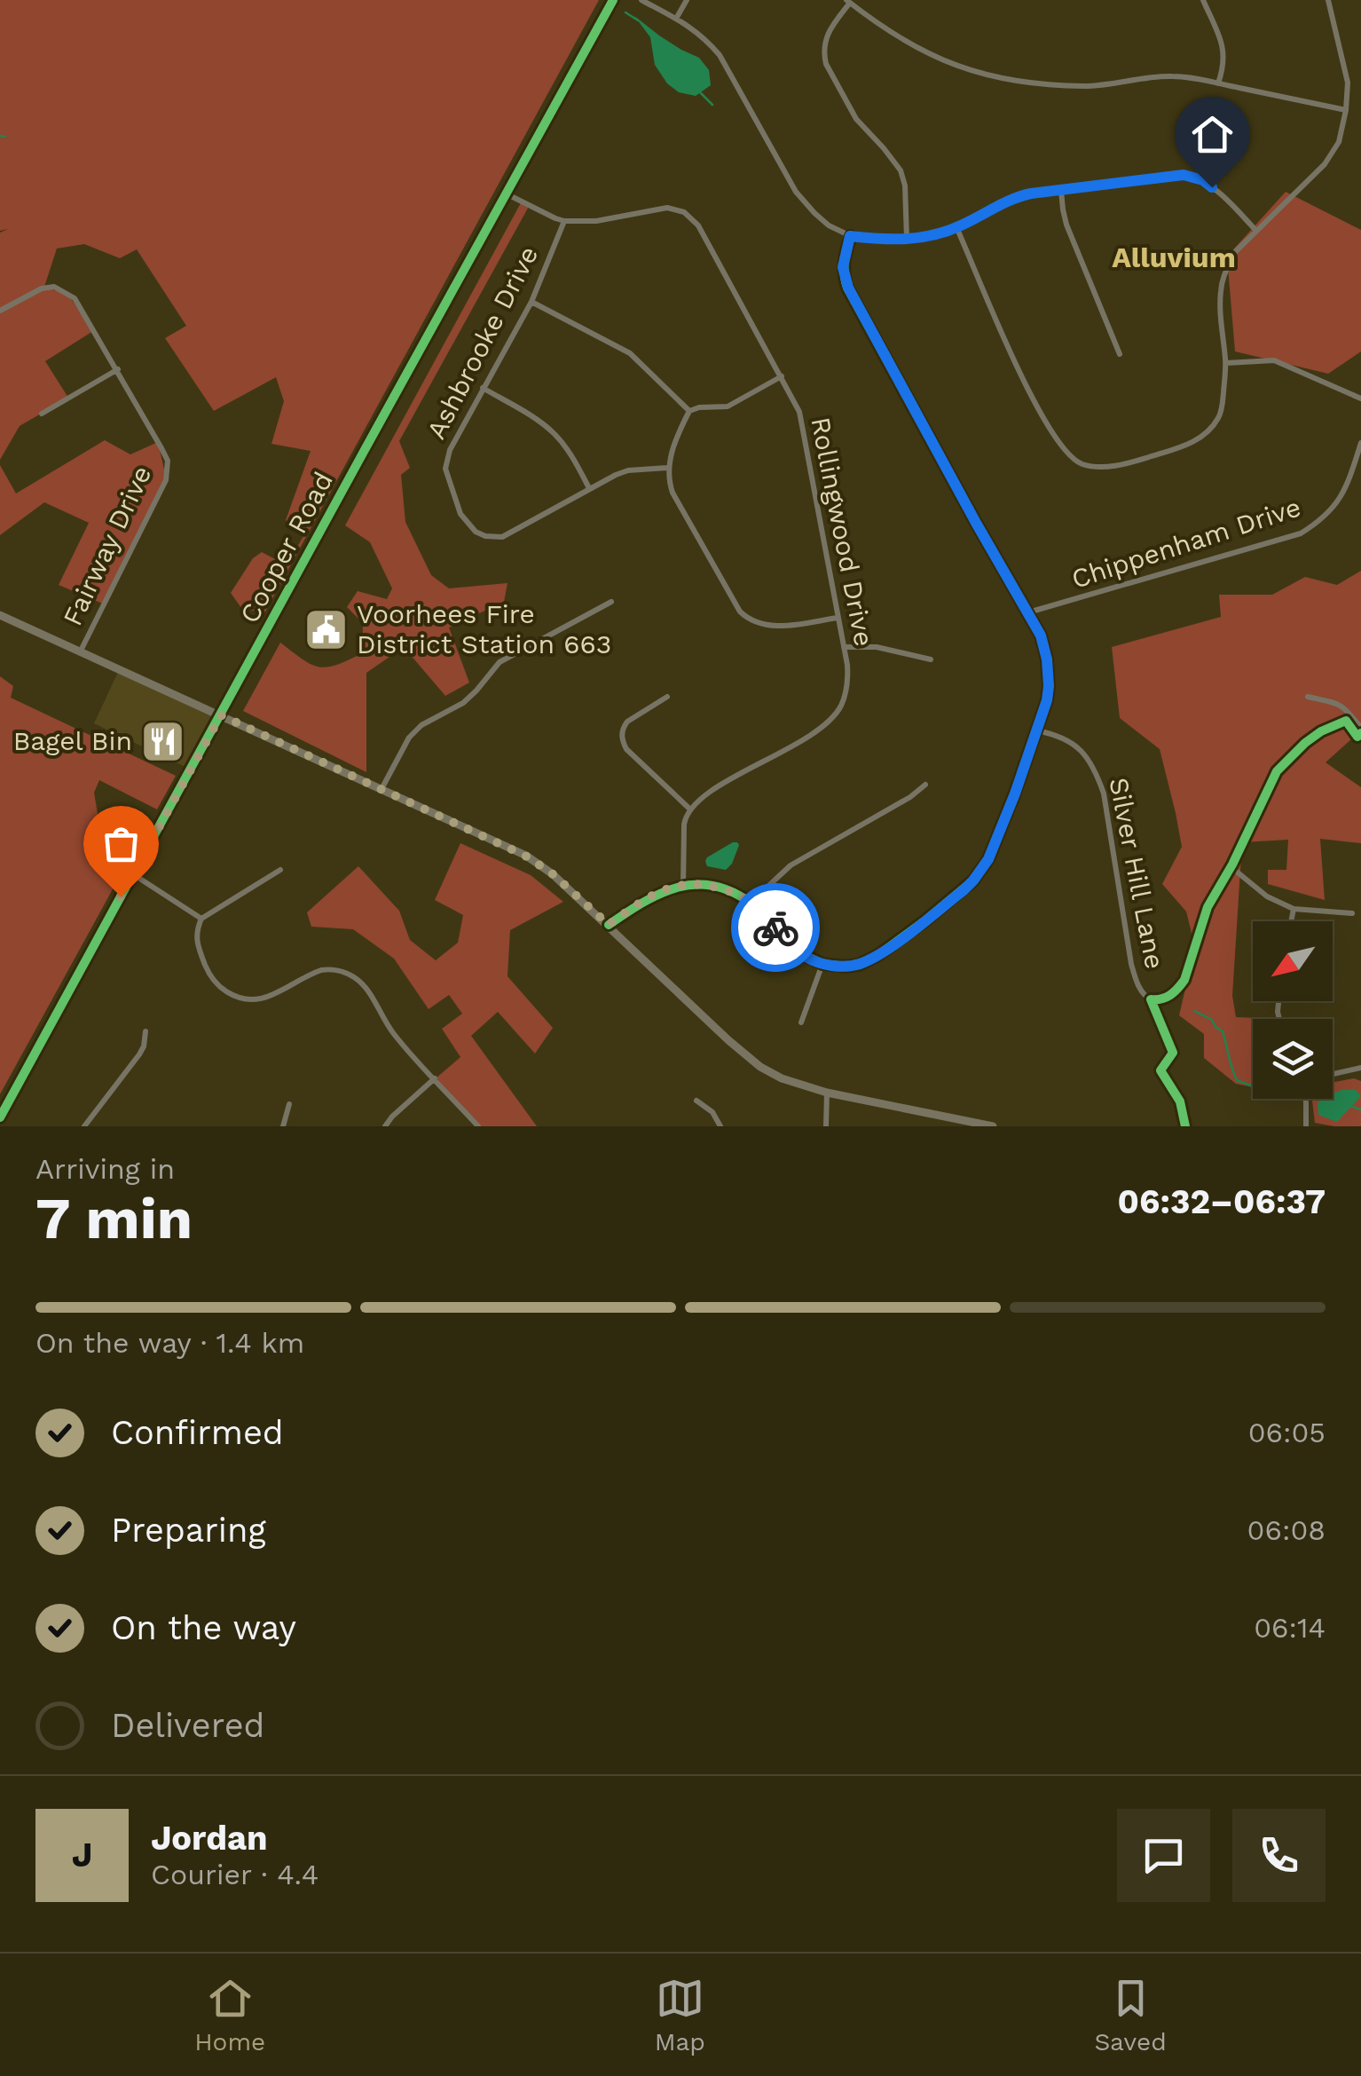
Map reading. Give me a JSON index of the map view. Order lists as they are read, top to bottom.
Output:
{
  "streets": {
    "street": [
      "Ashbrooke Drive",
      "Rollingwood Drive",
      "Chippenham Drive",
      "Fairway Drive",
      "Cooper Road",
      "Silver Hill Lane"
    ]
  },
  "crossings": [
    ["Ashbrooke Drive", "Rollingwood Drive"],
    ["Rollingwood Drive", "Cooper Road"]
  ],
  "districts": ["Alluvium"],
  "places": {
    "public building": ["Voorhees Fire District Station 663"],
    "restaurant": ["Bagel Bin"]
  },
  "north": "bottom left",
  "page": {
    "heading": ["7 min", "Arriving in", "06:32–06:37"],
    "panel": ["Jordan", "Courier · 4.4"],
    "bar": "On the way · 1.4 km",
    "list": [
      ["Confirmed", "06:05"],
      ["Preparing", "06:08"],
      ["On the way", "06:14"],
      "Delivered"
    ],
    "round": "J",
    "tabs": ["Home", "Map", "Saved"]
  }
}
